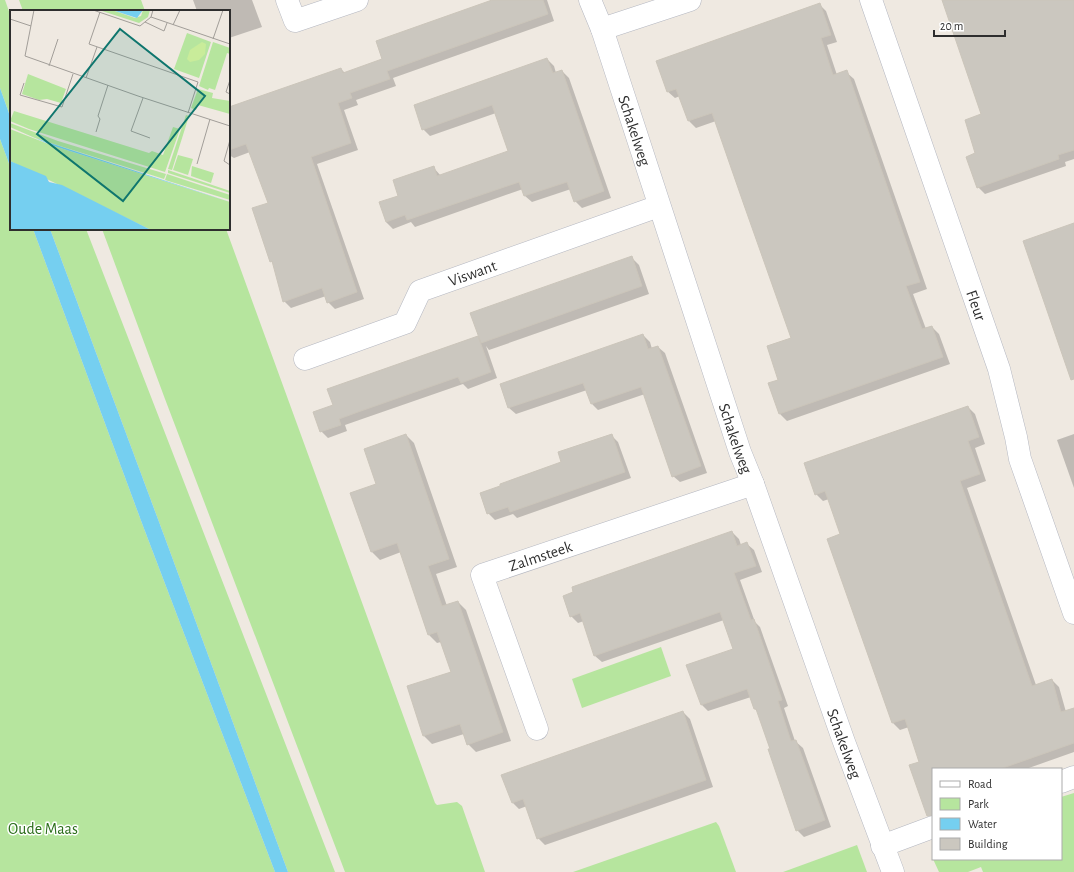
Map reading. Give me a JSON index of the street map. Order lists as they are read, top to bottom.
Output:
{
  "streets": {
    "street": [
      "Schakelweg",
      "Viswant",
      "Fleur",
      "Zalmsteek"
    ]
  },
  "crossings": [
    ["Schakelweg", "Viswant"],
    ["Schakelweg", "Zalmsteek"]
  ],
  "parks": ["Oude Maas"],
  "legend": [
    "Road",
    "Park",
    "Water",
    "Building"
  ],
  "scale_bar": "20 m"
}
